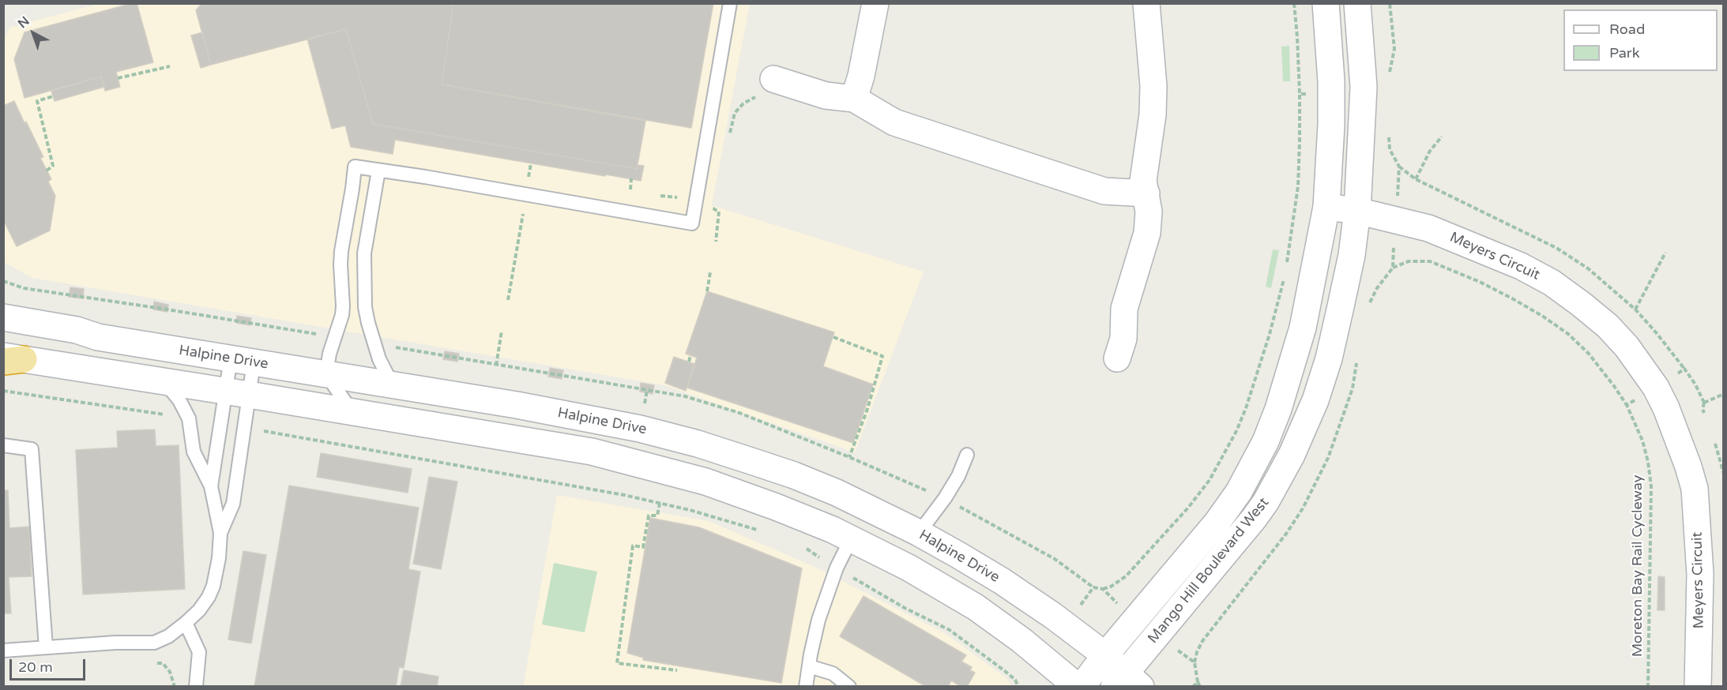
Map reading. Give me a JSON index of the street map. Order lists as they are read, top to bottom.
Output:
{
  "streets": {
    "street": ["Meyers Circuit", "Halpine Drive", "Mango Hill Boulevard West"],
    "path": ["Moreton Bay Rail Cycleway"]
  },
  "crossings": [
    ["Meyers Circuit", "Mango Hill Boulevard West"],
    ["Halpine Drive", "Mango Hill Boulevard West"]
  ],
  "legend": ["Road", "Park"],
  "scale_bar": "20 m",
  "north": "top left"
}
